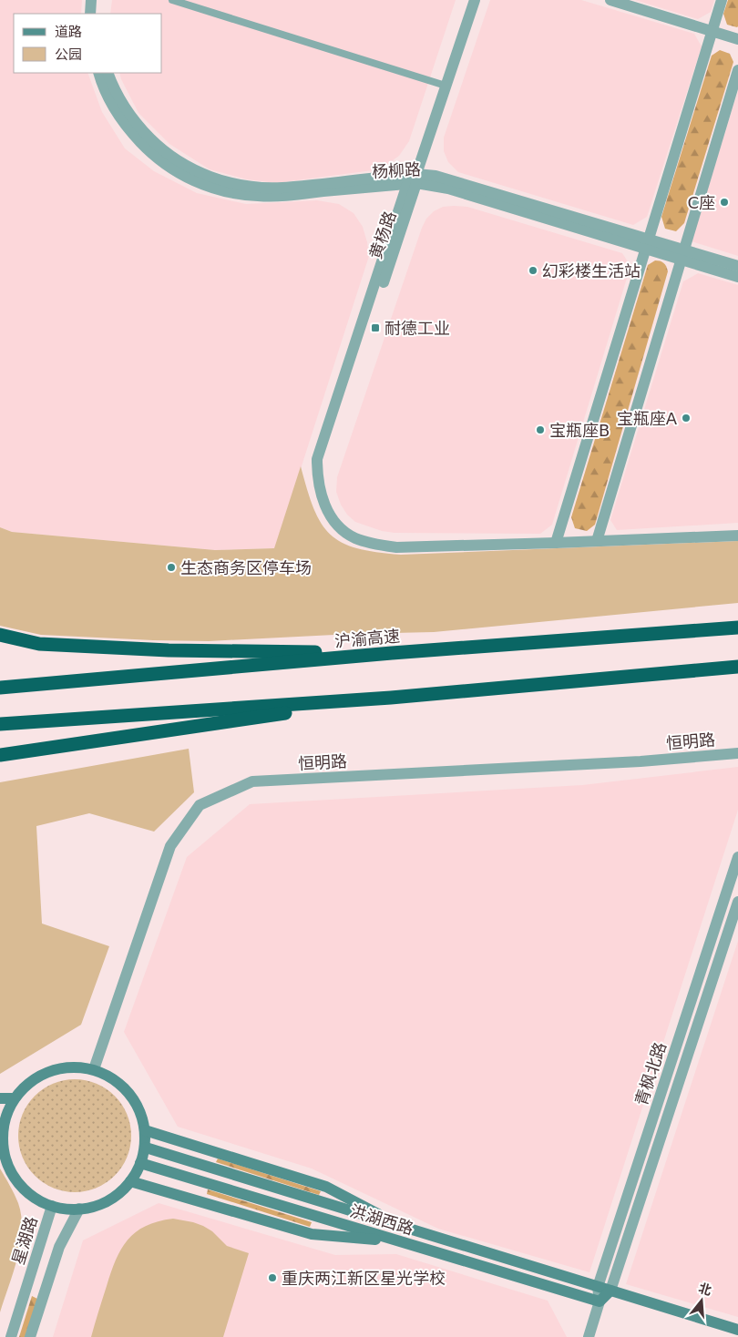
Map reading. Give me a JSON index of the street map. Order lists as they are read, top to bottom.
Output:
{
  "streets": {
    "highway": ["沪渝高速"],
    "main road": ["洪湖西路"],
    "street": [
      "杨柳路",
      "黄杨路",
      "恒明路",
      "青枫北路",
      "星湖路"
    ]
  },
  "crossings": [
    ["杨柳路", "黄杨路"],
    ["恒明路", "洪湖西路"],
    ["恒明路", "星湖路"],
    ["青枫北路", "洪湖西路"],
    ["洪湖西路", "星湖路"]
  ],
  "places": {
    "other": [
      "C座",
      "幻彩楼生活站",
      "宝瓶座A",
      "宝瓶座B",
      "生态商务区停车场",
      "重庆两江新区星光学校"
    ],
    "transit": ["耐德工业"]
  },
  "legend": ["道路", "公园"],
  "north": "top"
}
